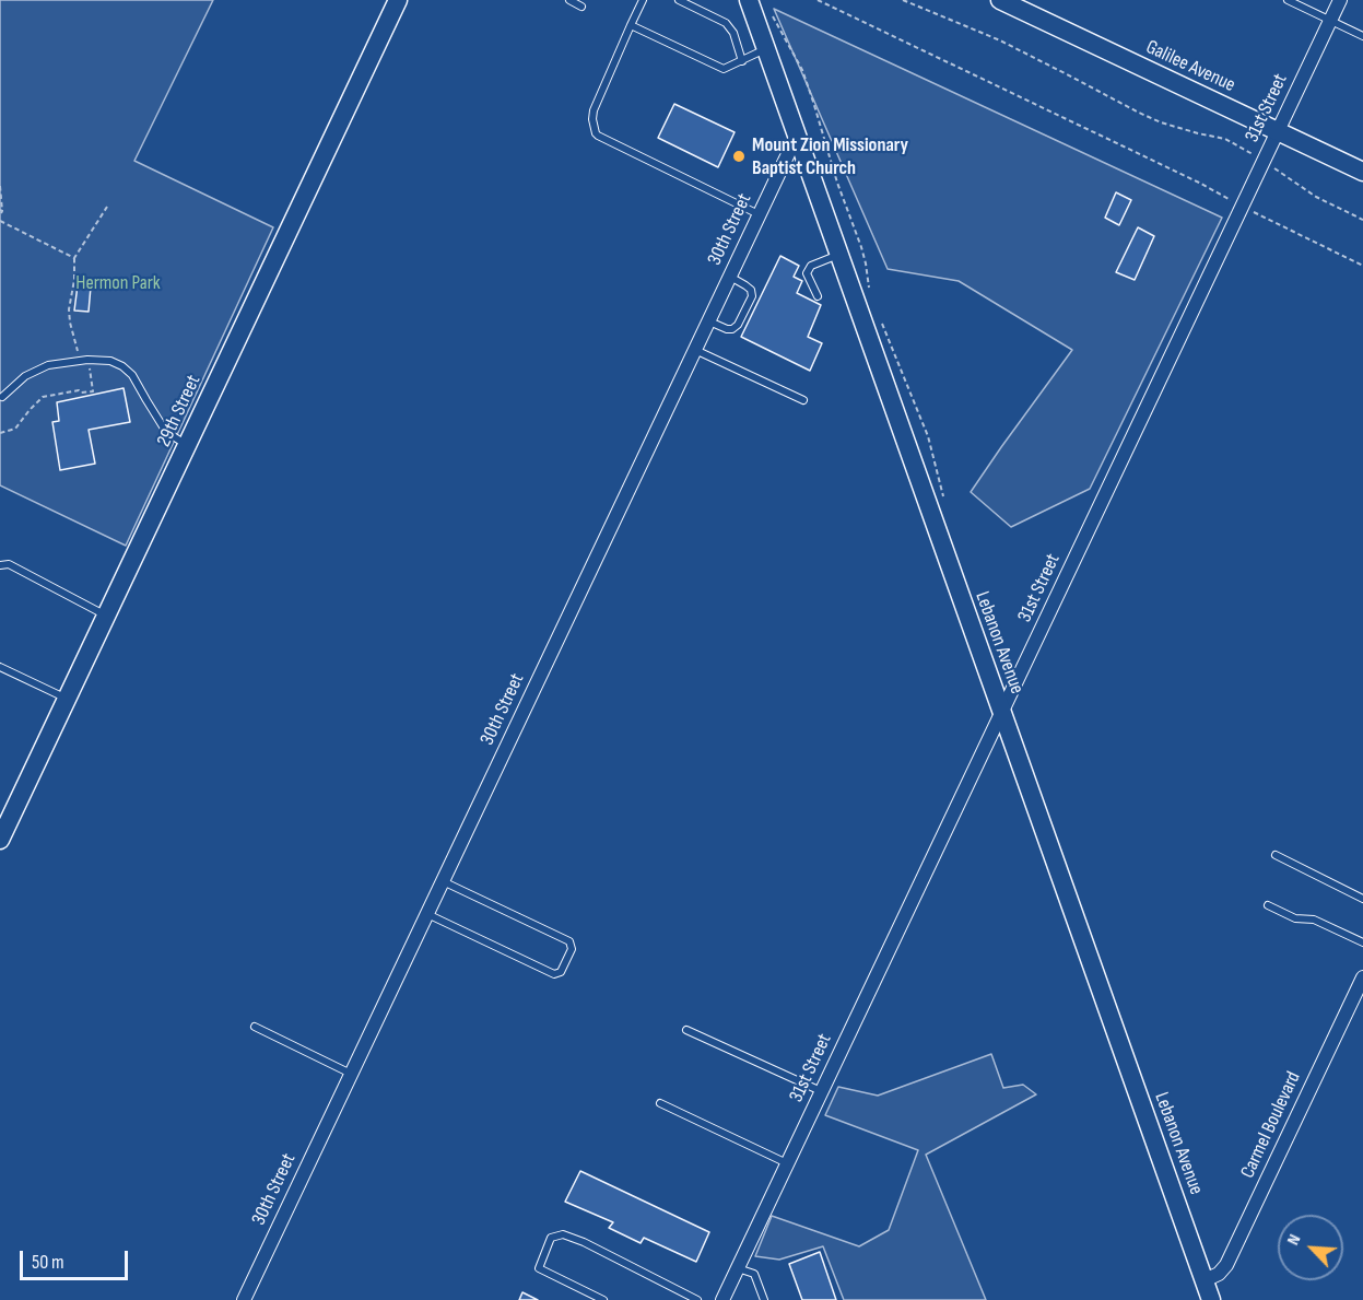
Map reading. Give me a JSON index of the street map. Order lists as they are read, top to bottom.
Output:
{
  "streets": {
    "street": [
      "Galilee Avenue",
      "31st Street",
      "30th Street",
      "29th Street",
      "Lebanon Avenue",
      "Carmel Boulevard"
    ]
  },
  "crossings": [
    ["Galilee Avenue", "31st Street"],
    ["31st Street", "Lebanon Avenue"],
    ["30th Street", "Lebanon Avenue"],
    ["Lebanon Avenue", "Carmel Boulevard"]
  ],
  "parks": ["Hermon Park"],
  "places": ["Mount Zion Missionary Baptist Church"],
  "scale_bar": "50 m",
  "north": "top left"
}
